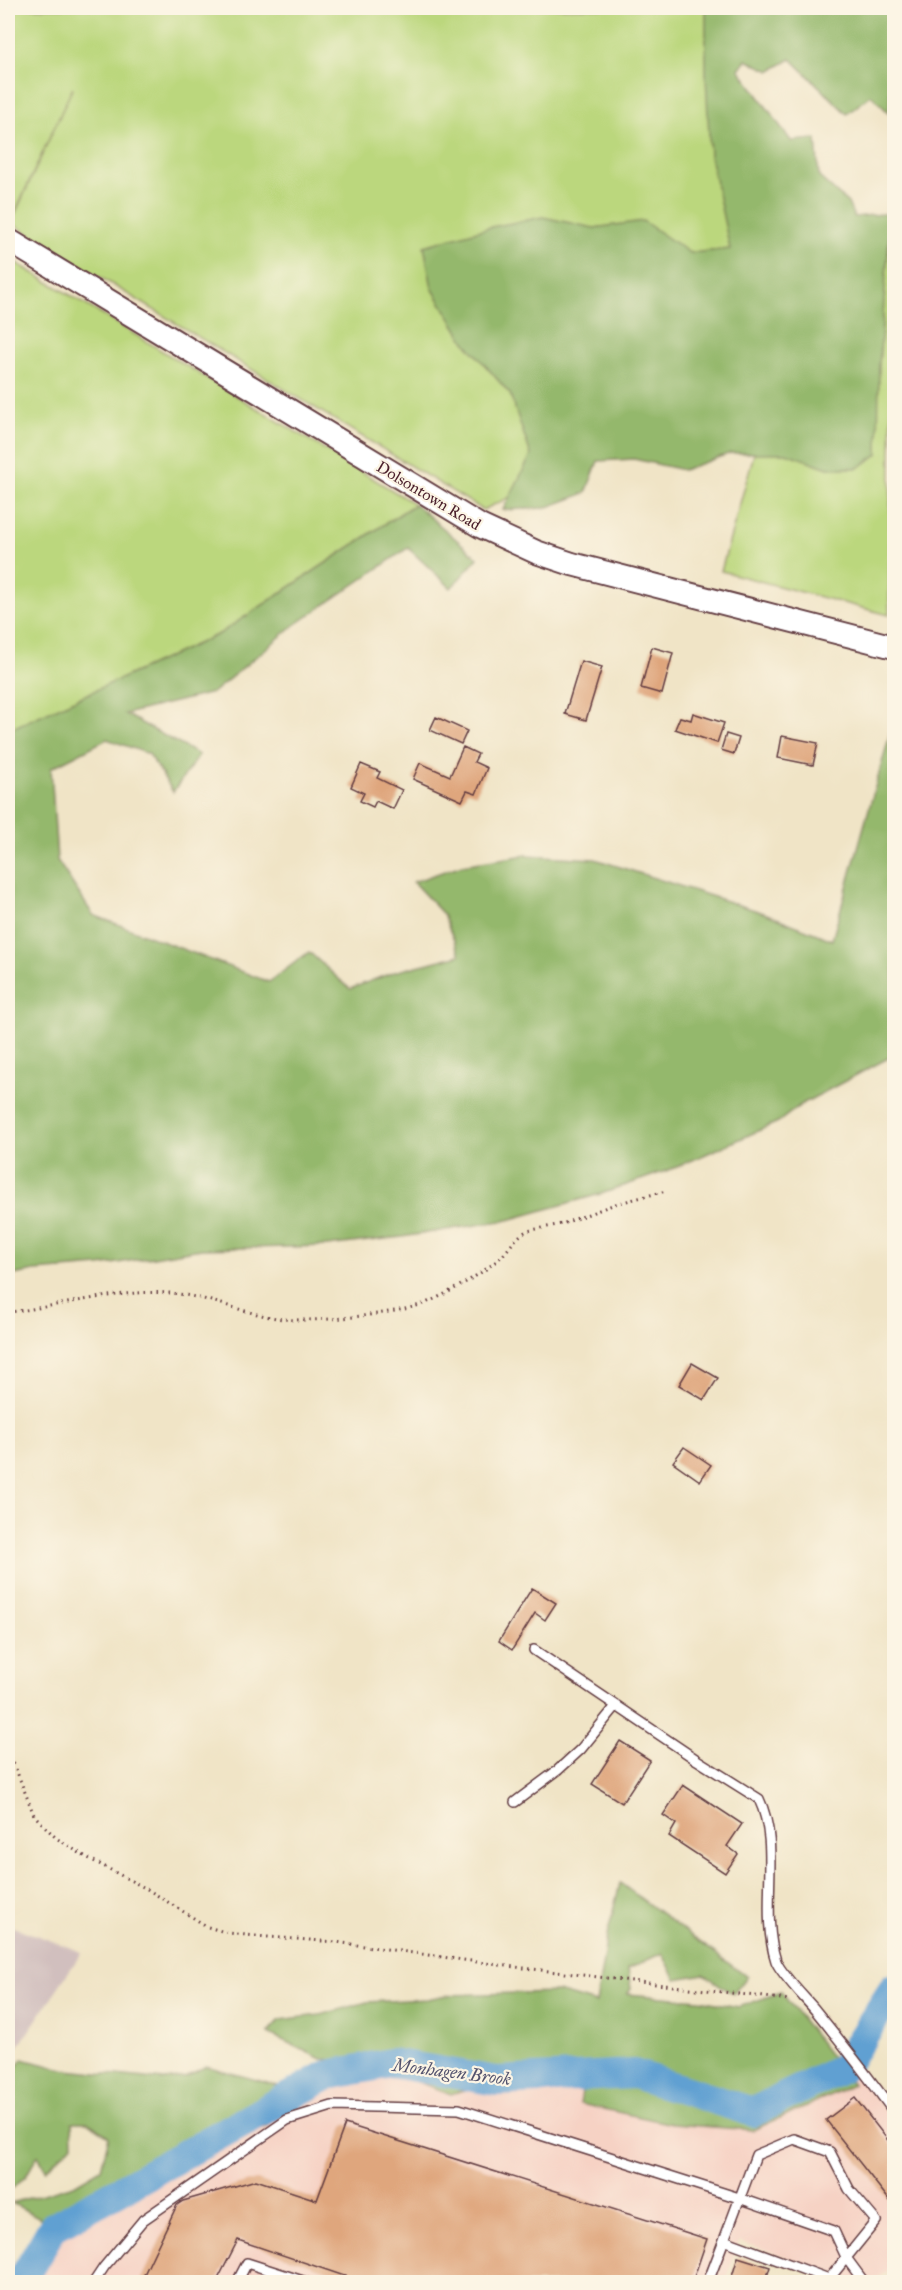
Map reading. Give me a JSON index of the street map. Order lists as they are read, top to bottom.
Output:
{
  "streets": {
    "street": ["Dolsontown Road"]
  },
  "water": ["Monhagen Brook"]
}
